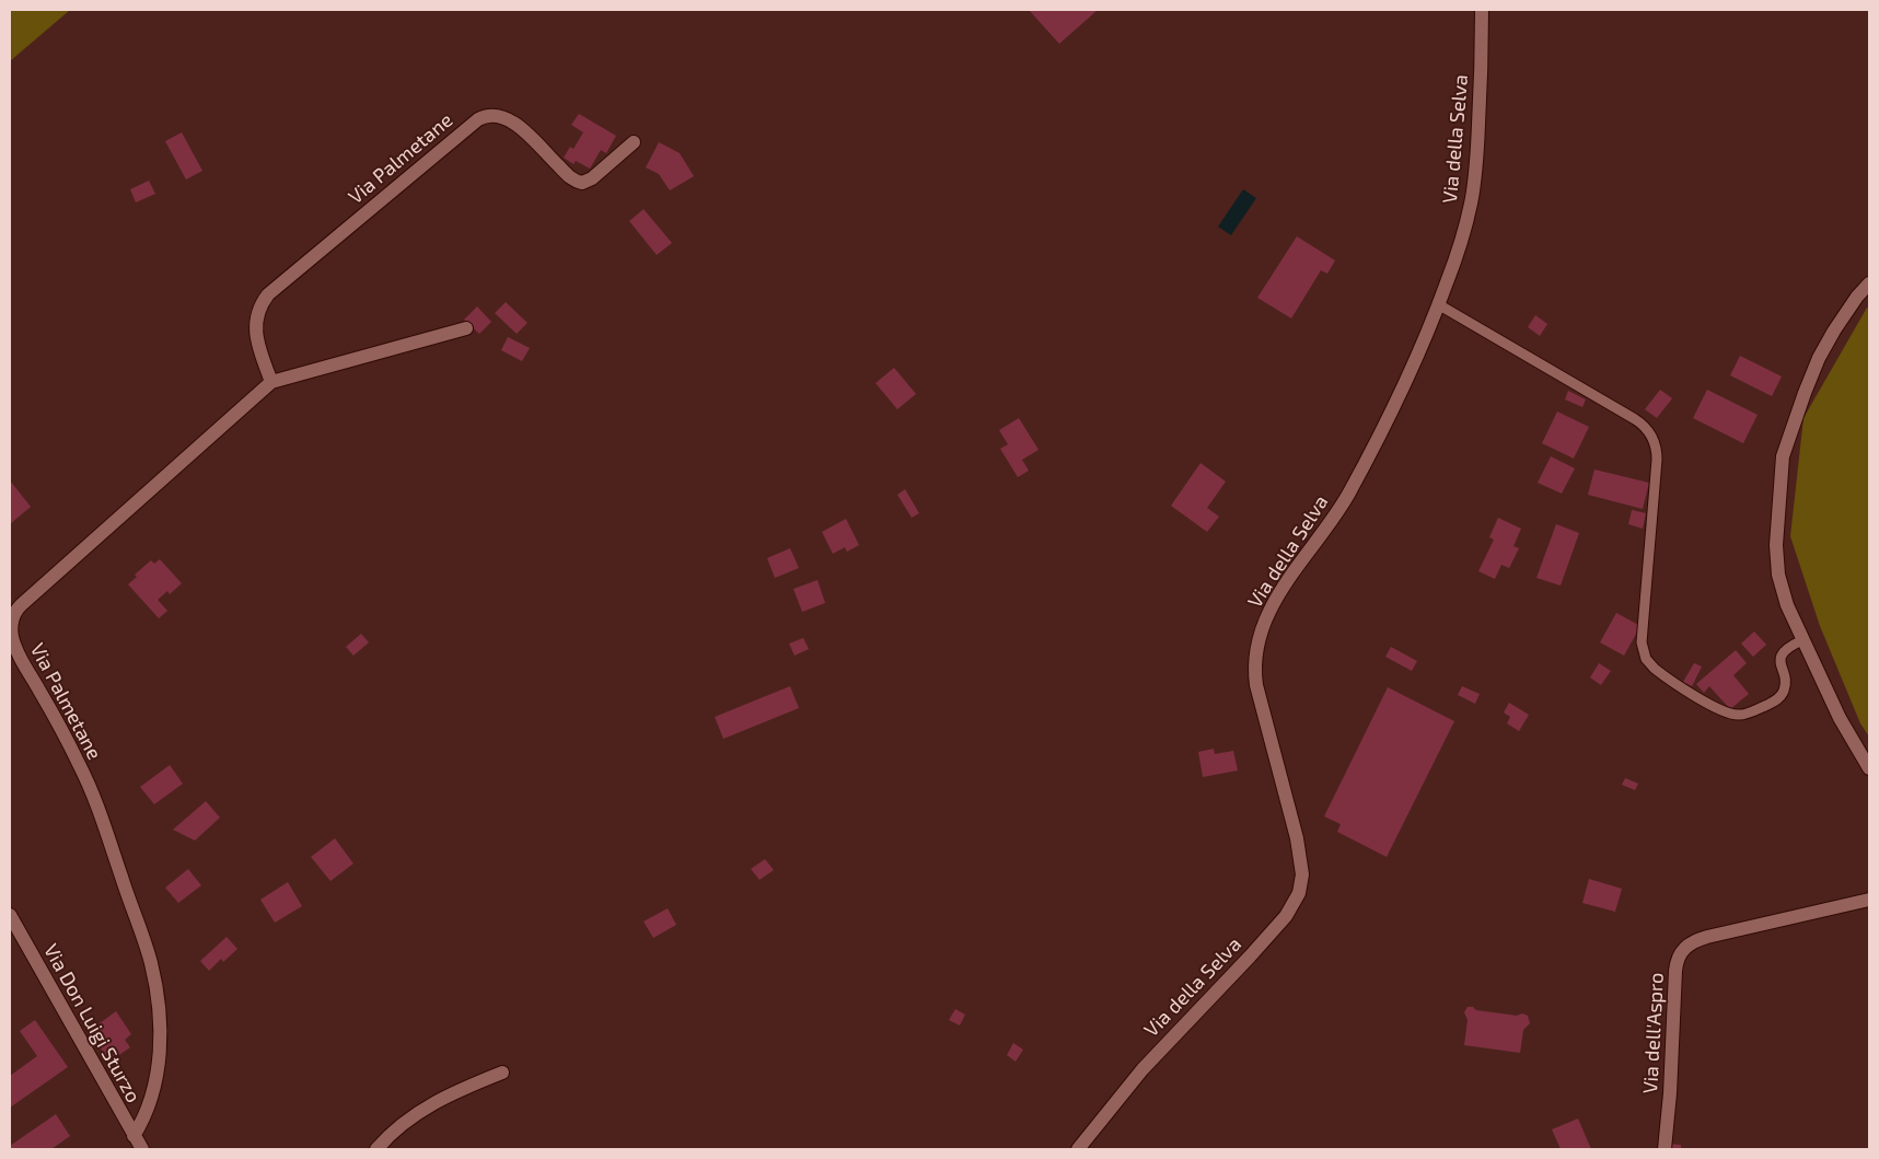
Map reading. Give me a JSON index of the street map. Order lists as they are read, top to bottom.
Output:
{
  "streets": {
    "street": [
      "Via della Selva",
      "Via Palmetane",
      "Via Don Luigi Sturzo",
      "Via dell'Aspro"
    ]
  },
  "crossings": [
    ["Via Palmetane", "Via Don Luigi Sturzo"]
  ]
}
